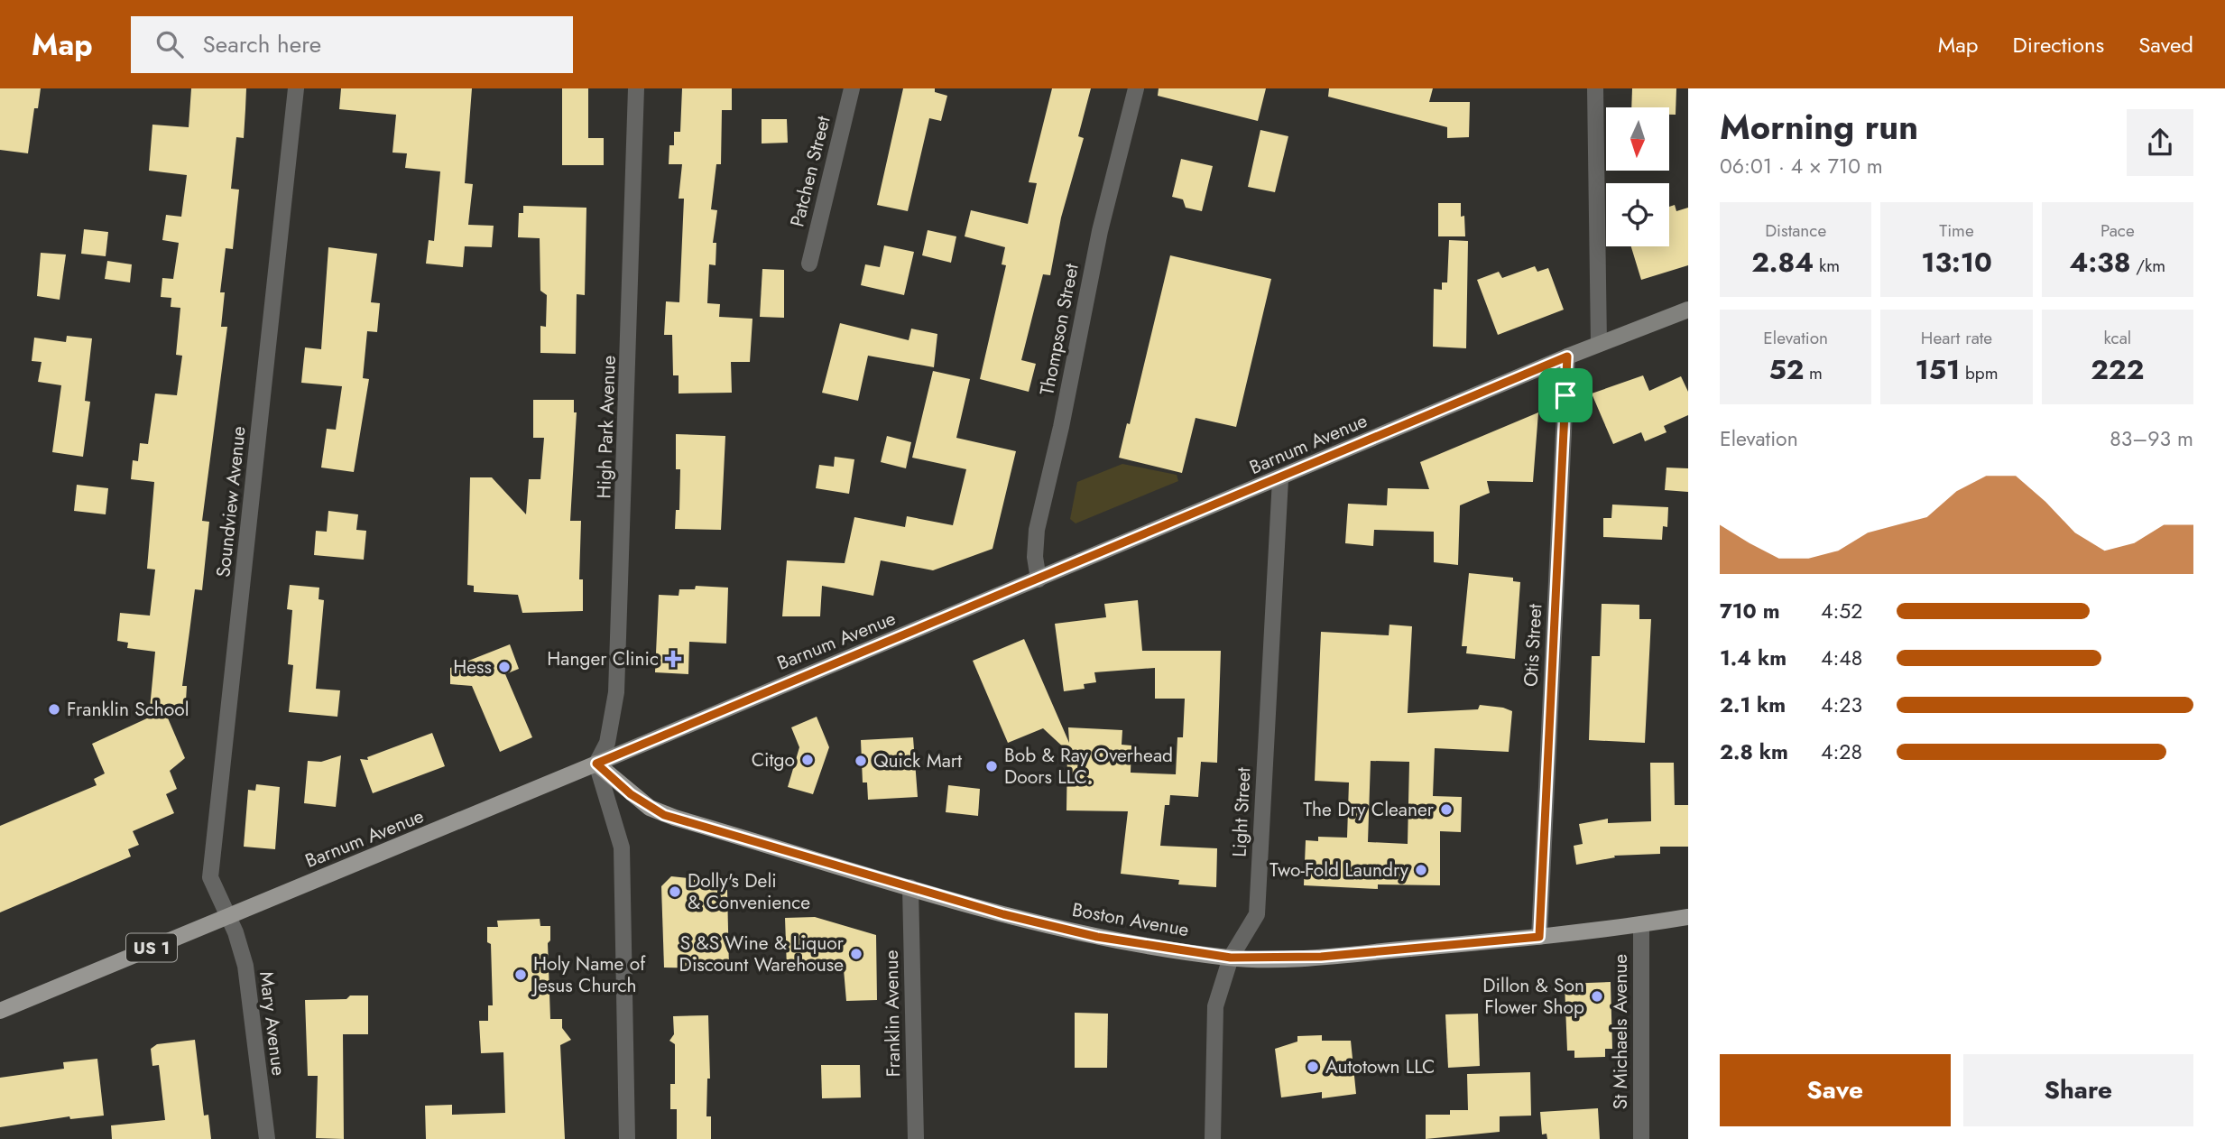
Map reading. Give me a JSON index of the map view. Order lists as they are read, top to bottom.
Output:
{
  "streets": {
    "main road": ["Barnum Avenue", "Boston Avenue", "US 1"],
    "street": [
      "Patchen Street",
      "Thompson Street",
      "High Park Avenue",
      "Soundview Avenue",
      "Otis Street",
      "Light Street",
      "Franklin Avenue",
      "Mary Avenue",
      "St Michaels Avenue"
    ]
  },
  "crossings": [
    ["Thompson Street", "Barnum Avenue"],
    ["High Park Avenue", "Barnum Avenue"],
    ["High Park Avenue", "Boston Avenue"],
    ["Barnum Avenue", "Soundview Avenue"],
    ["Barnum Avenue", "Otis Street"],
    ["Barnum Avenue", "Light Street"],
    ["Barnum Avenue", "Boston Avenue"],
    ["Barnum Avenue", "Mary Avenue"],
    ["Soundview Avenue", "Mary Avenue"],
    ["Otis Street", "Boston Avenue"],
    ["Light Street", "Boston Avenue"],
    ["Boston Avenue", "Franklin Avenue"],
    ["Boston Avenue", "St Michaels Avenue"]
  ],
  "places": {
    "health": ["Hanger Clinic"],
    "other": [
      "Hess",
      "Franklin School",
      "Citgo",
      "Quick Mart",
      "Bob & Ray Overhead Doors LLC.",
      "The Dry Cleaner",
      "Two-Fold Laundry",
      "Dolly's Deli & Convenience",
      "S &S Wine & Liquor Discount Warehouse",
      "Holy Name of Jesus Church",
      "Dillon & Son Flower Shop",
      "Autotown LLC"
    ]
  },
  "north": "bottom",
  "page": {
    "header": "Map",
    "search": "Search here",
    "nav": ["Map", "Directions", "Saved"],
    "heading": ["Morning run", "06:01 · 4 × 710 m"],
    "stats": [
      ["Distance", "2.84 km"],
      ["Time", "13:10"],
      ["Pace", "4:38 /km"],
      ["Elevation", "52 m"],
      ["Heart rate", "151 bpm"],
      ["kcal", "222"]
    ],
    "chart": ["Elevation", "83–93 m"],
    "list": [
      {
        "name": "710 m",
        "note": "4:52"
      },
      {
        "name": "1.4 km",
        "note": "4:48"
      },
      {
        "name": "2.1 km",
        "note": "4:23"
      },
      {
        "name": "2.8 km",
        "note": "4:28"
      }
    ],
    "buttons": ["Save", "Share"]
  }
}
